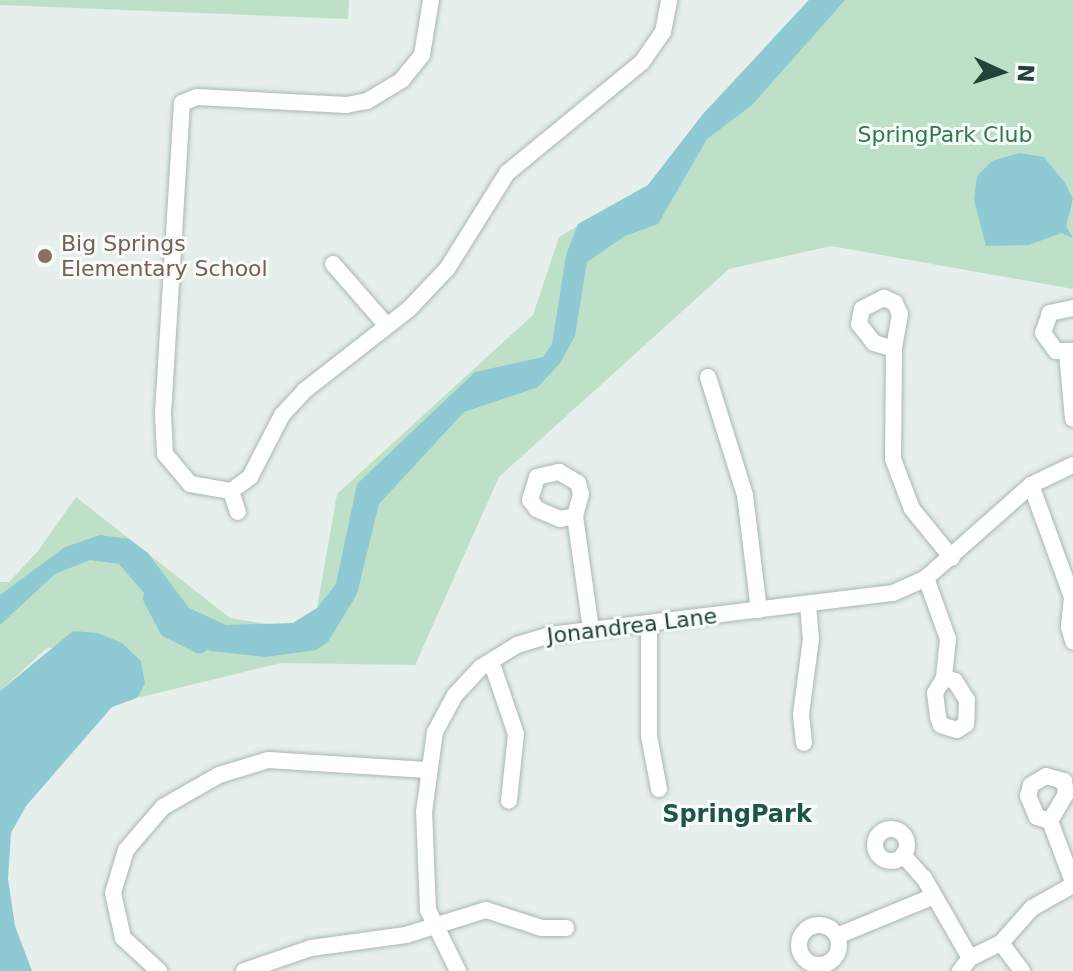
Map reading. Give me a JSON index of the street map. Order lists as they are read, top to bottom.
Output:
{
  "streets": {
    "street": ["Jonandrea Lane"]
  },
  "districts": ["SpringPark"],
  "parks": ["SpringPark Club"],
  "places": ["Big Springs Elementary School"],
  "north": "right"
}
